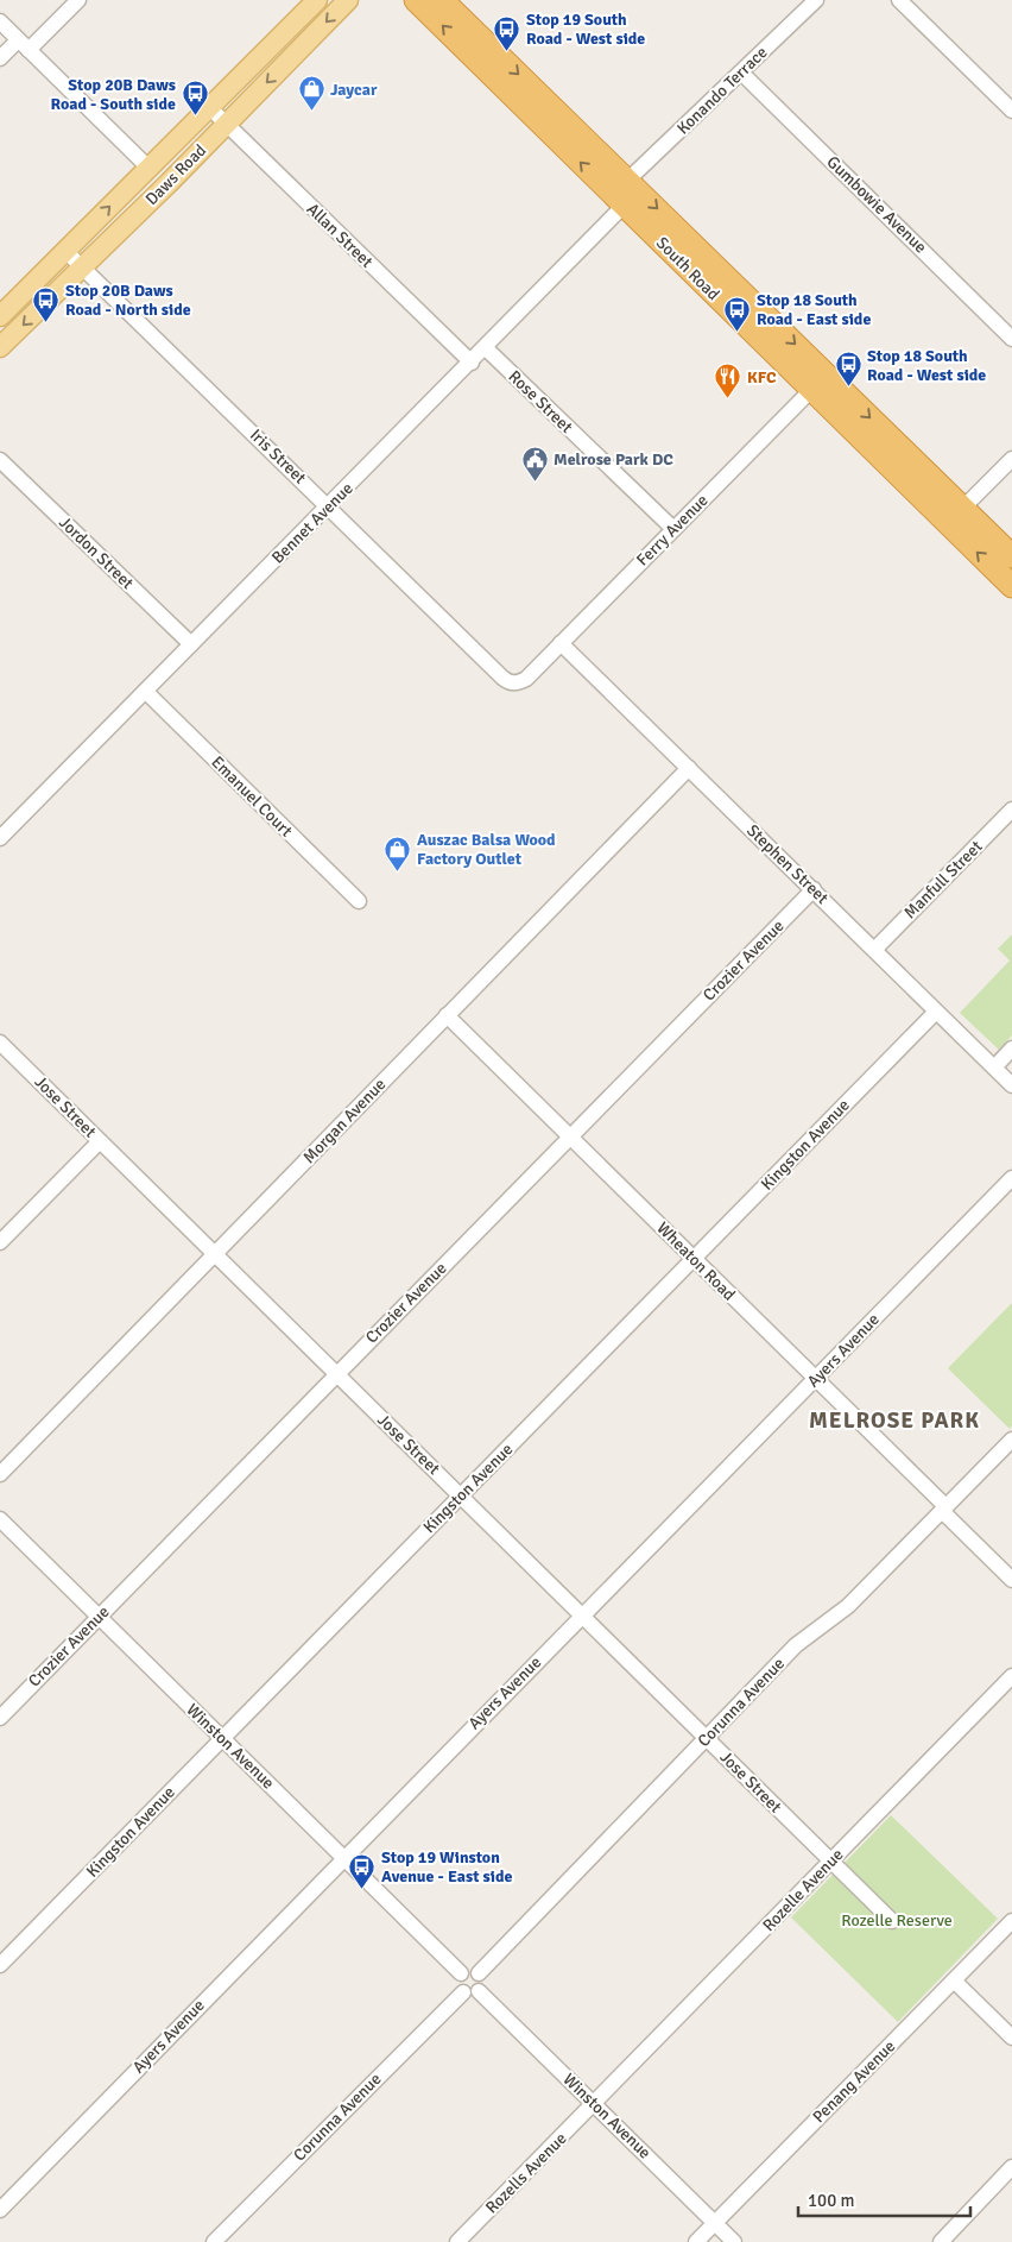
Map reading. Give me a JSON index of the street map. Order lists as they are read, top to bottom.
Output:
{
  "streets": {
    "highway": ["South Road"],
    "main road": ["Daws Road"],
    "street": [
      "Konando Terrace",
      "Gumbowie Avenue",
      "Allan Street",
      "Rose Street",
      "Iris Street",
      "Bennet Avenue",
      "Ferry Avenue",
      "Jordon Street",
      "Emanuel Court",
      "Stephen Street",
      "Manfull Street",
      "Crozier Avenue",
      "Jose Street",
      "Morgan Avenue",
      "Kingston Avenue",
      "Wheaton Road",
      "Ayers Avenue",
      "Corunna Avenue",
      "Winston Avenue",
      "Rozelle Avenue",
      "Penang Avenue",
      "Rozells Avenue"
    ]
  },
  "crossings": [
    ["Konando Terrace", "Gumbowie Avenue"],
    ["Konando Terrace", "South Road"],
    ["Daws Road", "Allan Street"],
    ["Daws Road", "Iris Street"],
    ["Allan Street", "Bennet Avenue"],
    ["South Road", "Bennet Avenue"],
    ["South Road", "Ferry Avenue"],
    ["Rose Street", "Bennet Avenue"],
    ["Rose Street", "Ferry Avenue"],
    ["Iris Street", "Bennet Avenue"],
    ["Iris Street", "Ferry Avenue"],
    ["Bennet Avenue", "Jordon Street"],
    ["Bennet Avenue", "Emanuel Court"],
    ["Ferry Avenue", "Stephen Street"],
    ["Stephen Street", "Manfull Street"],
    ["Stephen Street", "Crozier Avenue"],
    ["Stephen Street", "Morgan Avenue"],
    ["Stephen Street", "Kingston Avenue"],
    ["Crozier Avenue", "Jose Street"],
    ["Crozier Avenue", "Wheaton Road"],
    ["Crozier Avenue", "Winston Avenue"],
    ["Jose Street", "Morgan Avenue"],
    ["Jose Street", "Kingston Avenue"],
    ["Jose Street", "Ayers Avenue"],
    ["Jose Street", "Corunna Avenue"],
    ["Jose Street", "Rozelle Avenue"],
    ["Morgan Avenue", "Wheaton Road"],
    ["Kingston Avenue", "Wheaton Road"],
    ["Kingston Avenue", "Winston Avenue"],
    ["Wheaton Road", "Ayers Avenue"],
    ["Wheaton Road", "Corunna Avenue"],
    ["Ayers Avenue", "Winston Avenue"],
    ["Corunna Avenue", "Winston Avenue"],
    ["Winston Avenue", "Rozelle Avenue"],
    ["Winston Avenue", "Penang Avenue"],
    ["Winston Avenue", "Rozells Avenue"],
    ["Rozelle Avenue", "Rozells Avenue"]
  ],
  "districts": ["MELROSE PARK"],
  "parks": ["Rozelle Reserve"],
  "places": {
    "bus stop": [
      "Stop 19 South Road - West side",
      "Stop 20B Daws Road - South side",
      "Stop 20B Daws Road - North side",
      "Stop 18 South Road - East side",
      "Stop 18 South Road - West side",
      "Stop 19 Winston Avenue - East side"
    ],
    "shop": ["Jaycar", "Auszac Balsa Wood Factory Outlet"],
    "restaurant": ["KFC"],
    "public building": ["Melrose Park DC"]
  },
  "scale_bar": "100 m"
}
